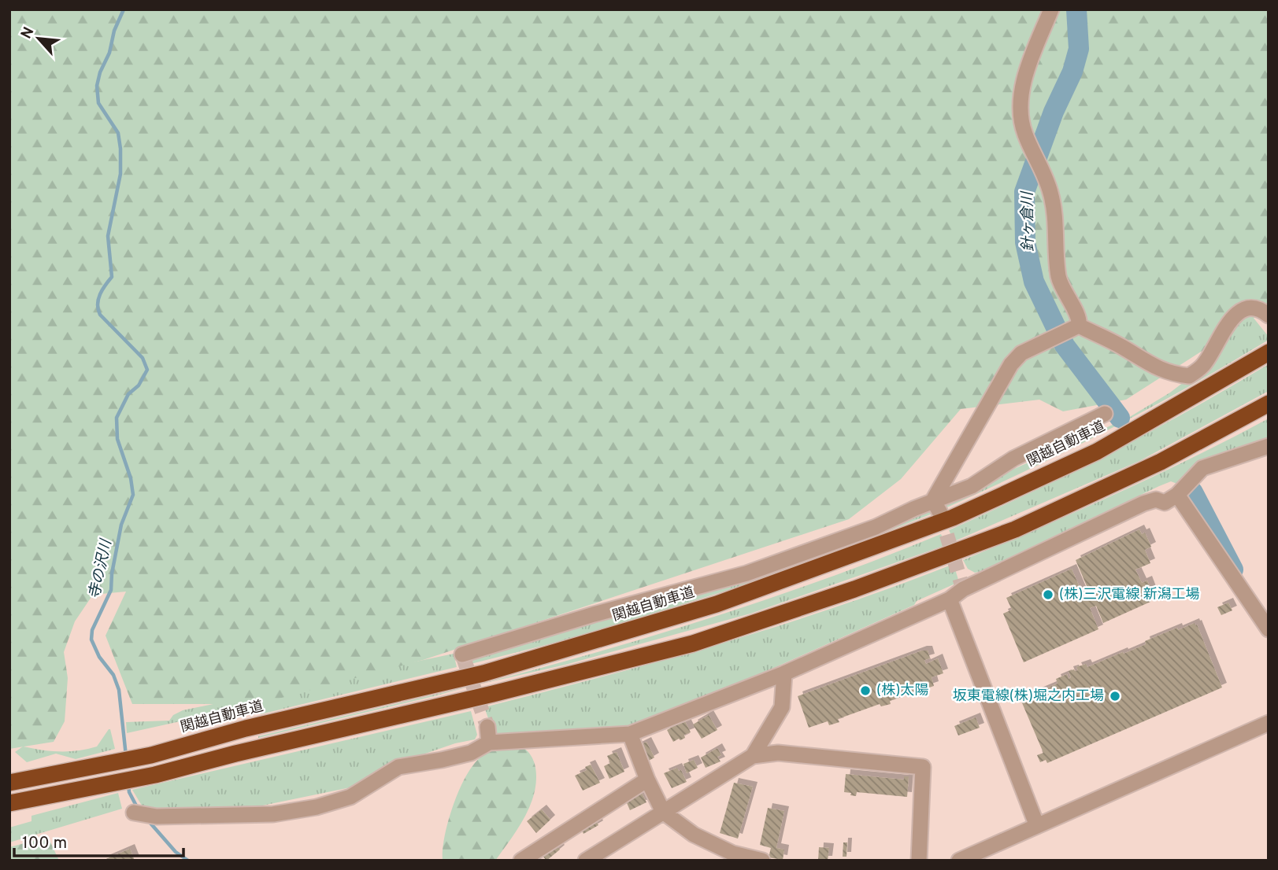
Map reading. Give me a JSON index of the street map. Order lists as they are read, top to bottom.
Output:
{
  "streets": {
    "highway": ["関越自動車道"]
  },
  "water": ["針ヶ倉川", "寺の沢川"],
  "places": ["(株)三沢電線 新潟工場", "(株)太陽", "坂東電線(株)堀之内工場"],
  "scale_bar": "100 m",
  "north": "top left"
}
